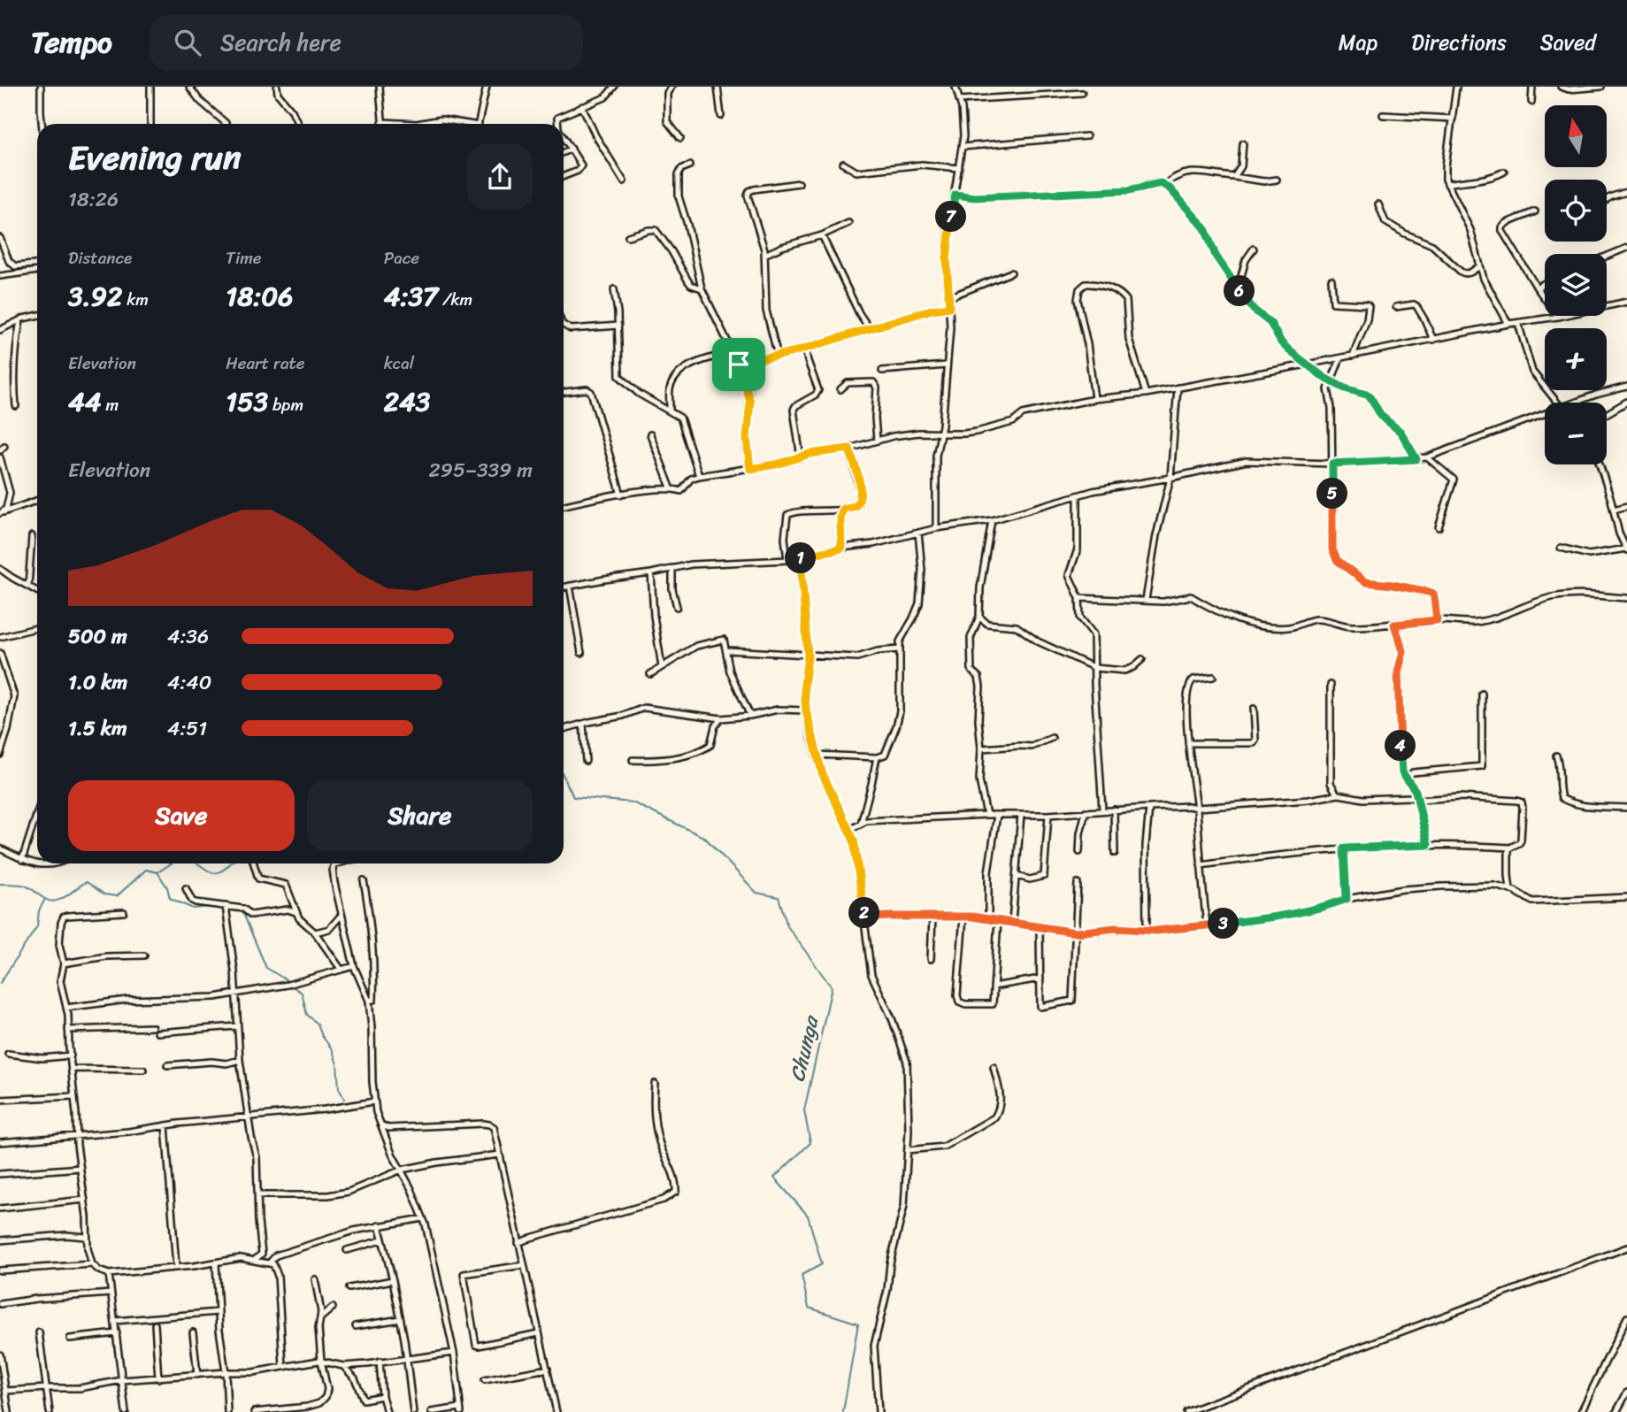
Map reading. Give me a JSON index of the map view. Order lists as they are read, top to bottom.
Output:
{
  "water": ["Chunga"],
  "north": "top",
  "page": {
    "header": "Tempo",
    "search": "Search here",
    "nav": ["Map", "Directions", "Saved"],
    "map_buttons": ["+", "−"],
    "heading": ["Evening run", "18:26"],
    "pins": [
      "7",
      "6",
      "5",
      "1",
      "4",
      "2",
      "3"
    ],
    "stats": [
      ["Distance", "3.92 km"],
      ["Time", "18:06"],
      ["Pace", "4:37 /km"],
      ["Elevation", "44 m"],
      ["Heart rate", "153 bpm"],
      ["kcal", "243"]
    ],
    "chart": ["Elevation", "295–339 m"],
    "list": [
      {
        "name": "500 m",
        "note": "4:36"
      },
      {
        "name": "1.0 km",
        "note": "4:40"
      },
      {
        "name": "1.5 km",
        "note": "4:51"
      }
    ],
    "buttons": ["Save", "Share"]
  }
}
